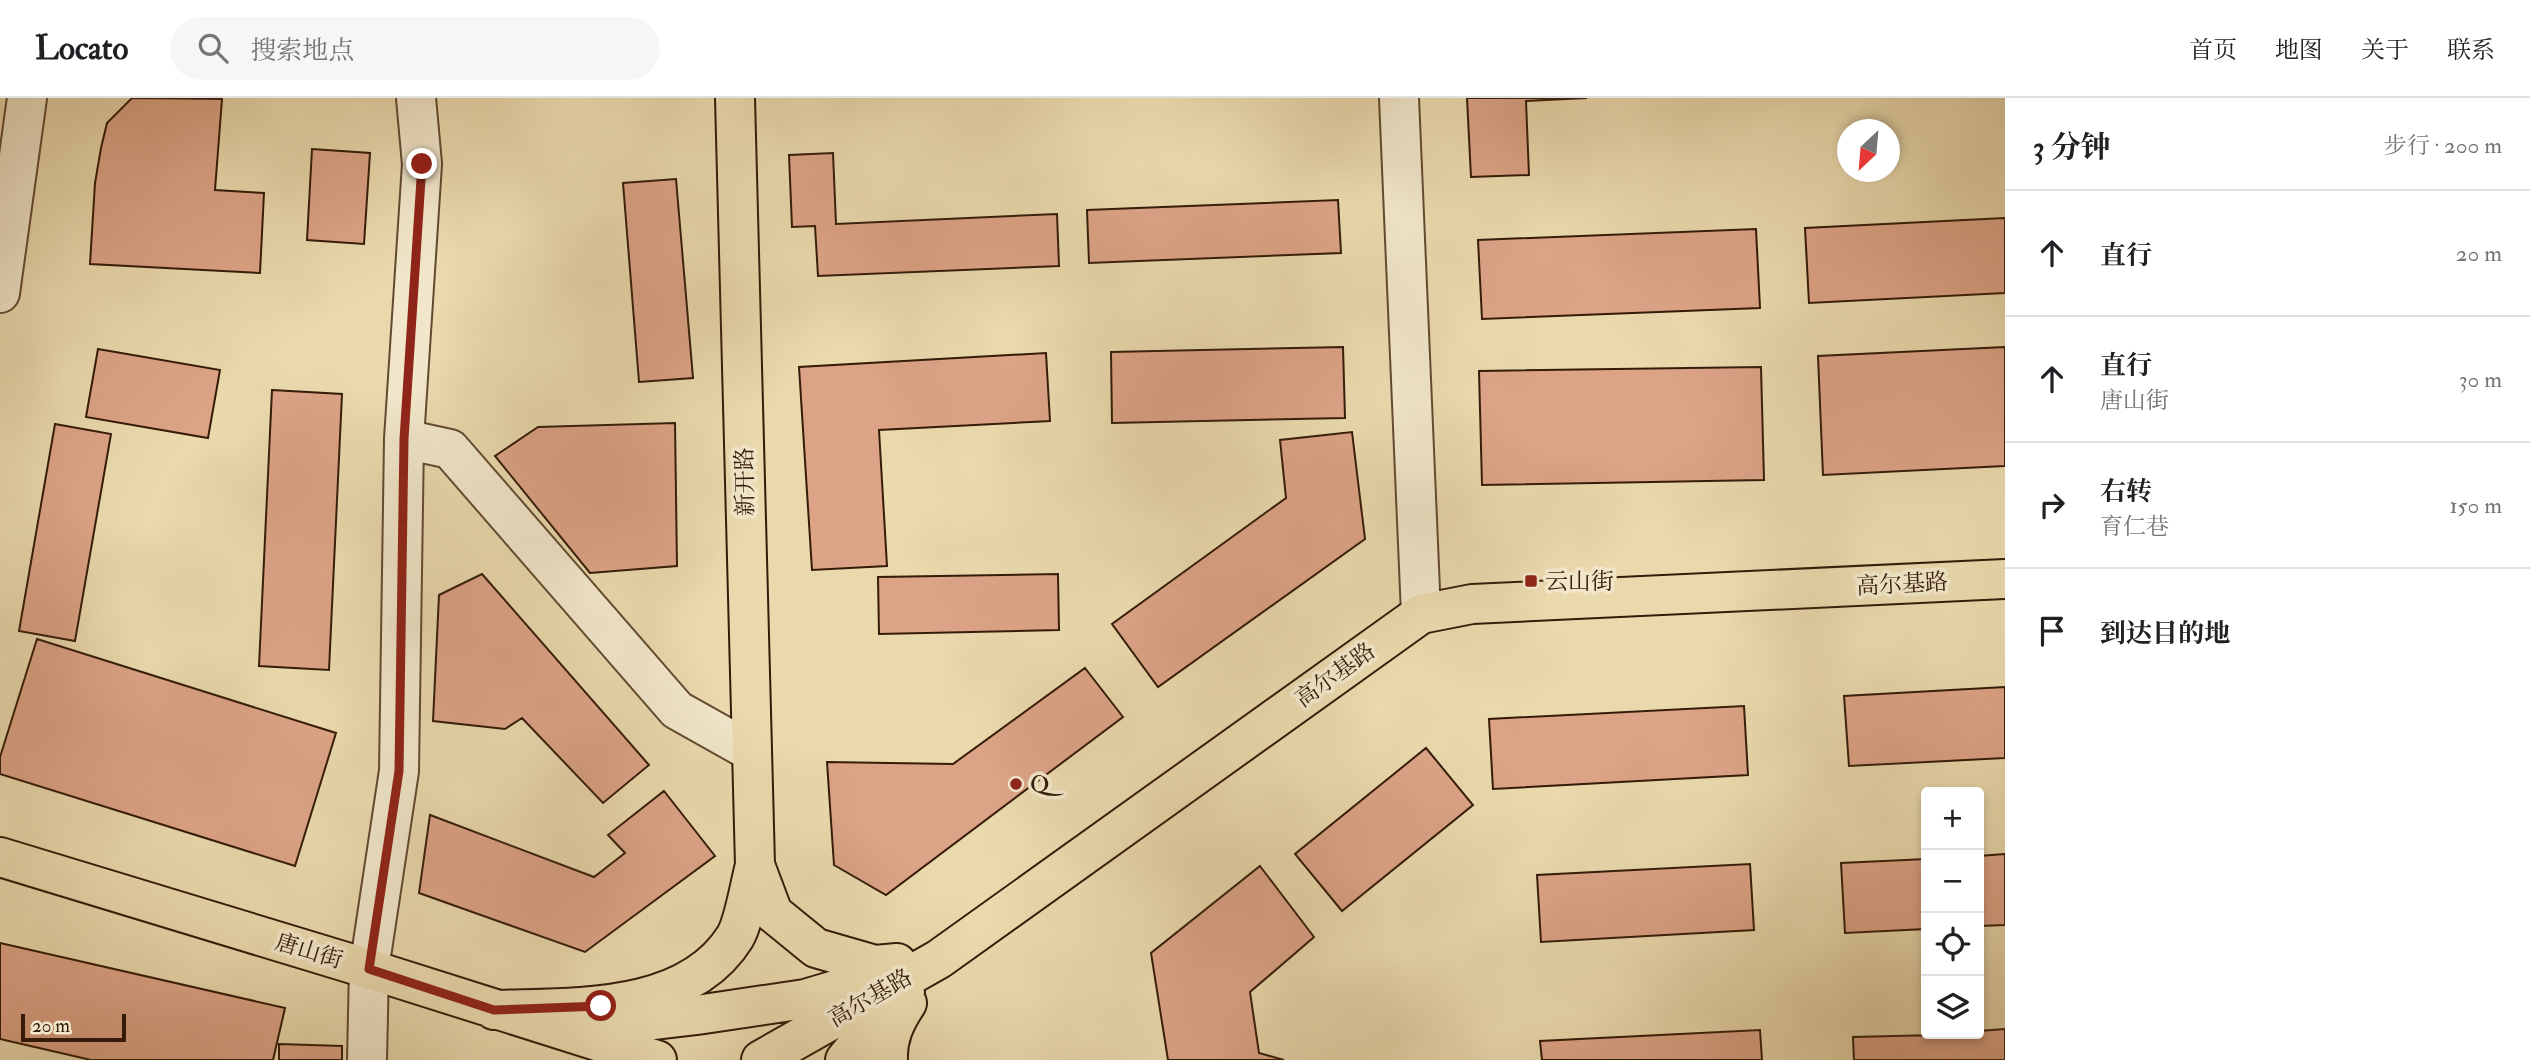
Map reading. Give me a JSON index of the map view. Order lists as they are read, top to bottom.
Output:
{
  "streets": {
    "main road": ["新开路", "高尔基路", "唐山街"]
  },
  "places": {
    "transit": ["云山街"],
    "other": ["Q"]
  },
  "scale_bar": "20 m",
  "north": "bottom left",
  "page": {
    "header": "Locato",
    "search": "搜索地点",
    "nav": [
      "首页",
      "地图",
      "关于",
      "联系"
    ],
    "heading": ["3 分钟", "步行 · 200 m"],
    "list": [
      ["直行", "20 m"],
      ["直行", "唐山街", "30 m"],
      ["右转", "育仁巷", "150 m"],
      "到达目的地"
    ],
    "map_buttons": ["+", "−"],
    "scale": "20 m"
  }
}
